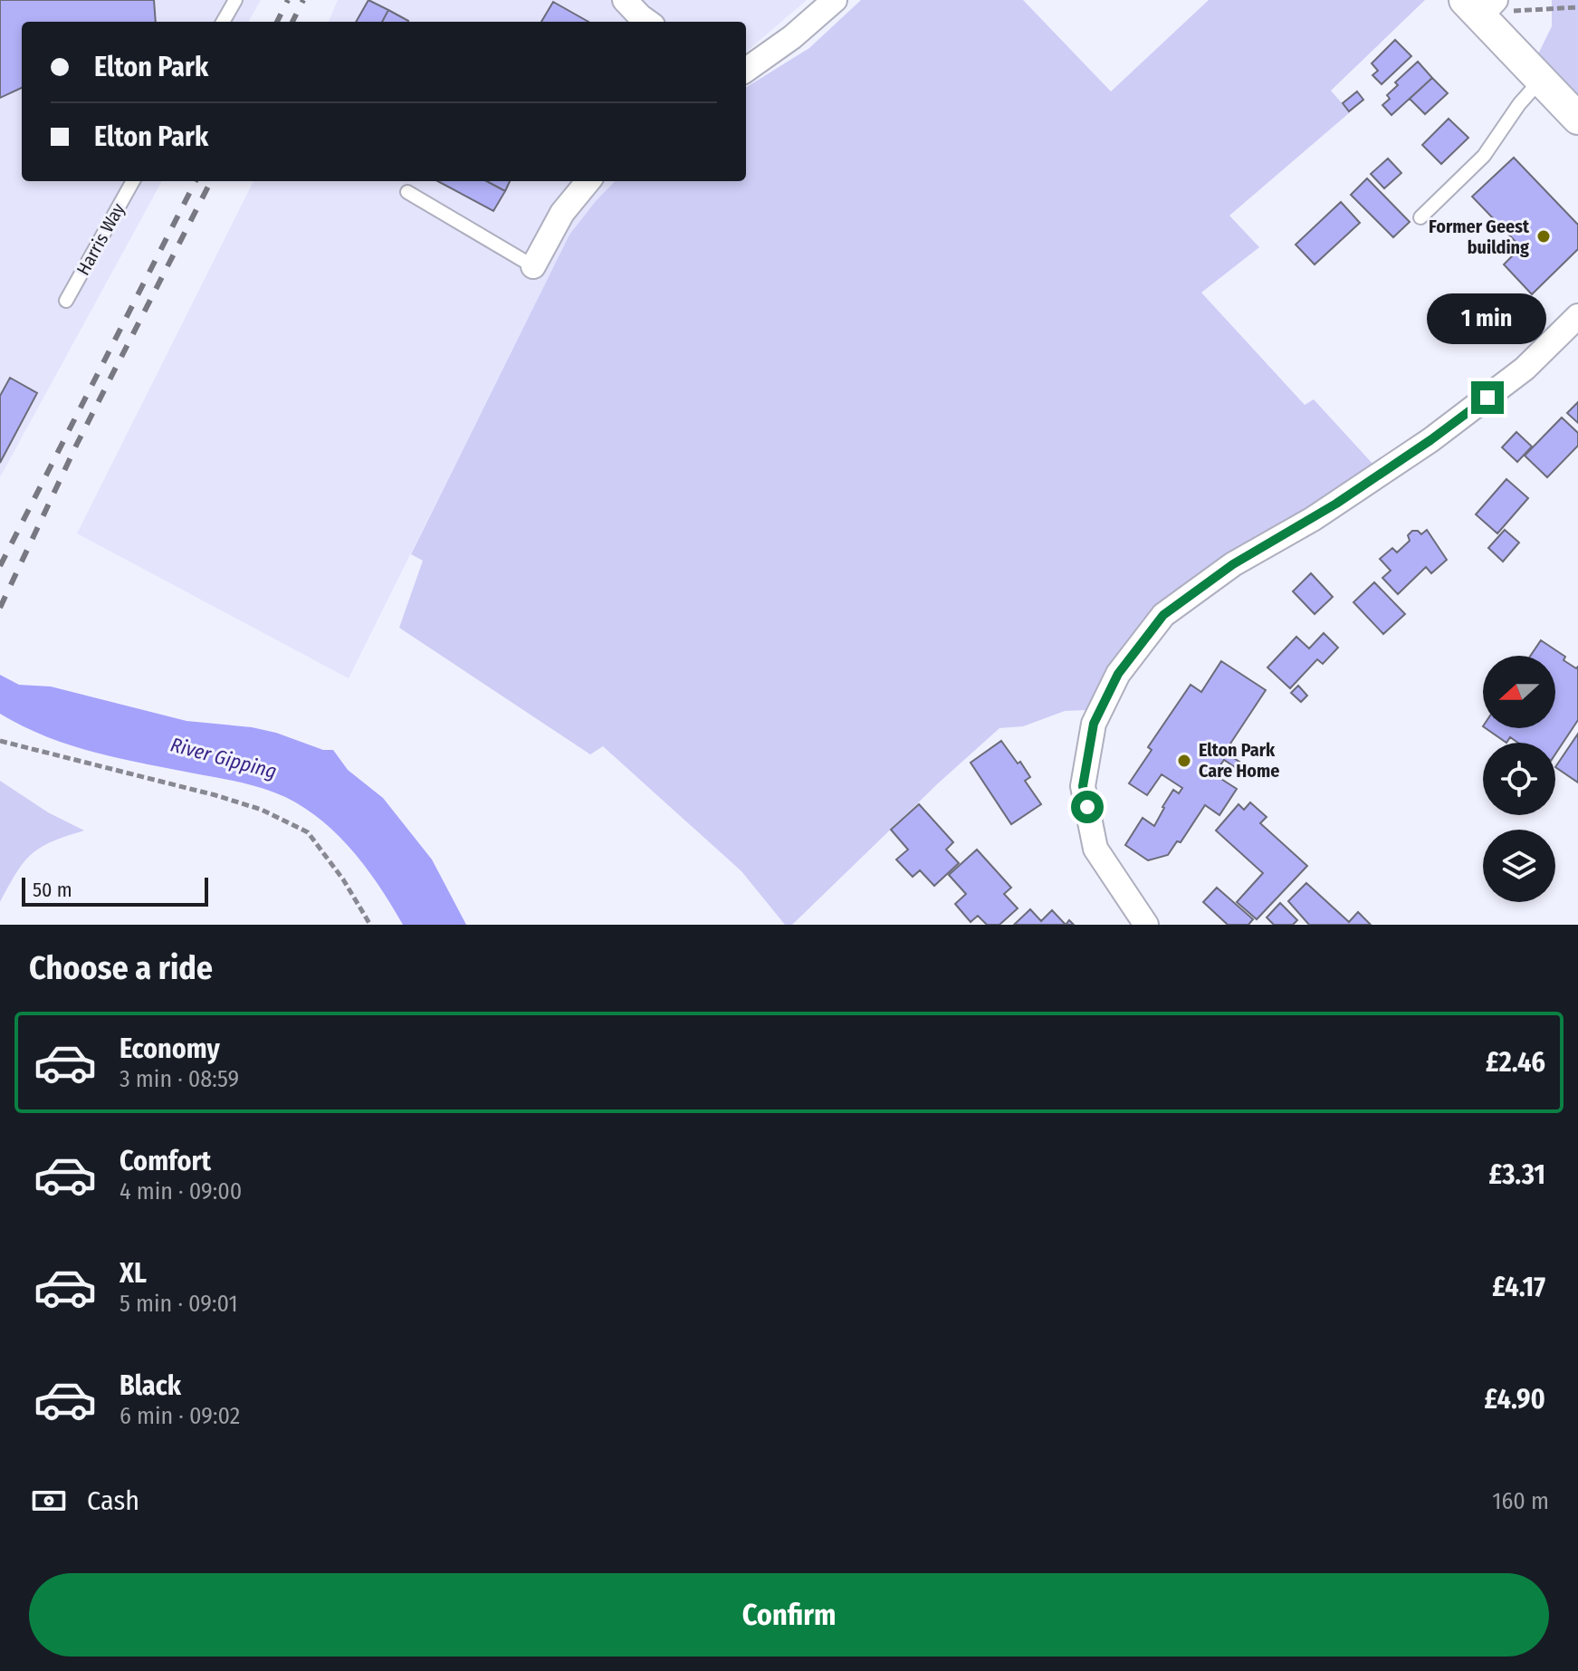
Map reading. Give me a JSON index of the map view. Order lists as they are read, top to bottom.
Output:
{
  "streets": {
    "lane": ["Harris Way"]
  },
  "water": ["River Gipping"],
  "places": ["Former Geest building", "Elton Park Care Home"],
  "scale_bar": "50 m",
  "north": "left",
  "page": {
    "banner": ["Elton Park", "Elton Park"],
    "bubble": "1 min",
    "scale": "50 m",
    "heading": "Choose a ride",
    "list": [
      {
        "name": "Economy",
        "note": "3 min · 08:59",
        "value": "£2.46"
      },
      {
        "name": "Comfort",
        "note": "4 min · 09:00",
        "value": "£3.31"
      },
      {
        "name": "XL",
        "note": "5 min · 09:01",
        "value": "£4.17"
      },
      {
        "name": "Black",
        "note": "6 min · 09:02",
        "value": "£4.90"
      }
    ],
    "pay": ["Cash", "160 m"],
    "buttons": "Confirm"
  }
}
